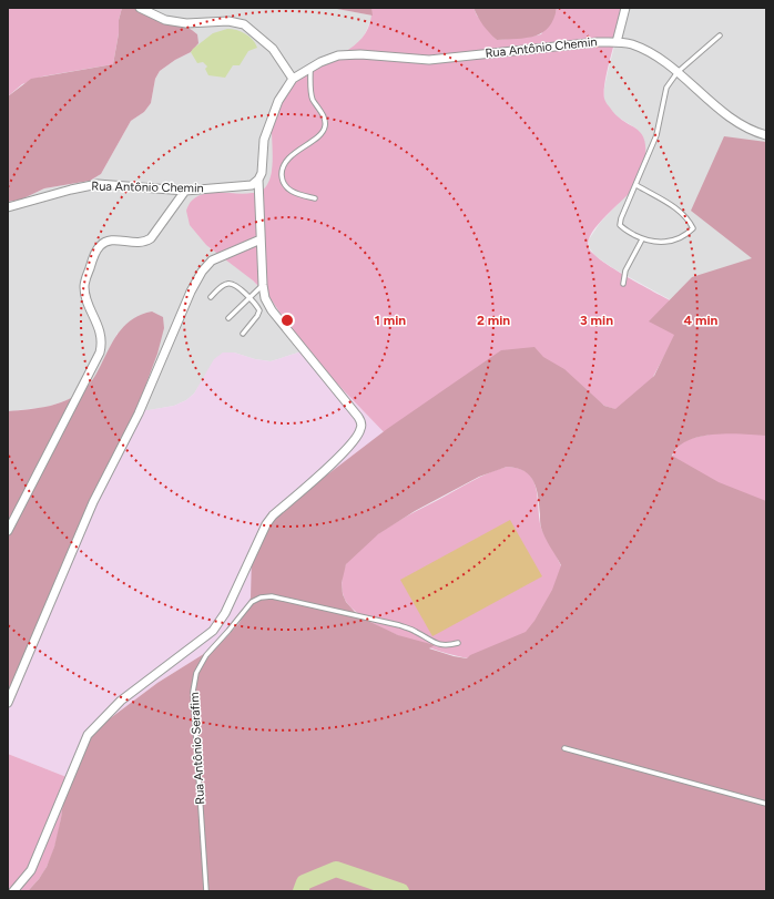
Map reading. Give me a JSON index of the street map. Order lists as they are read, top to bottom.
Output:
{
  "streets": {
    "street": ["Rua Antônio Chemin"],
    "lane": ["Rua Antônio Serafim"]
  },
  "rings": [
    "1 min",
    "2 min",
    "3 min",
    "4 min"
  ]
}
